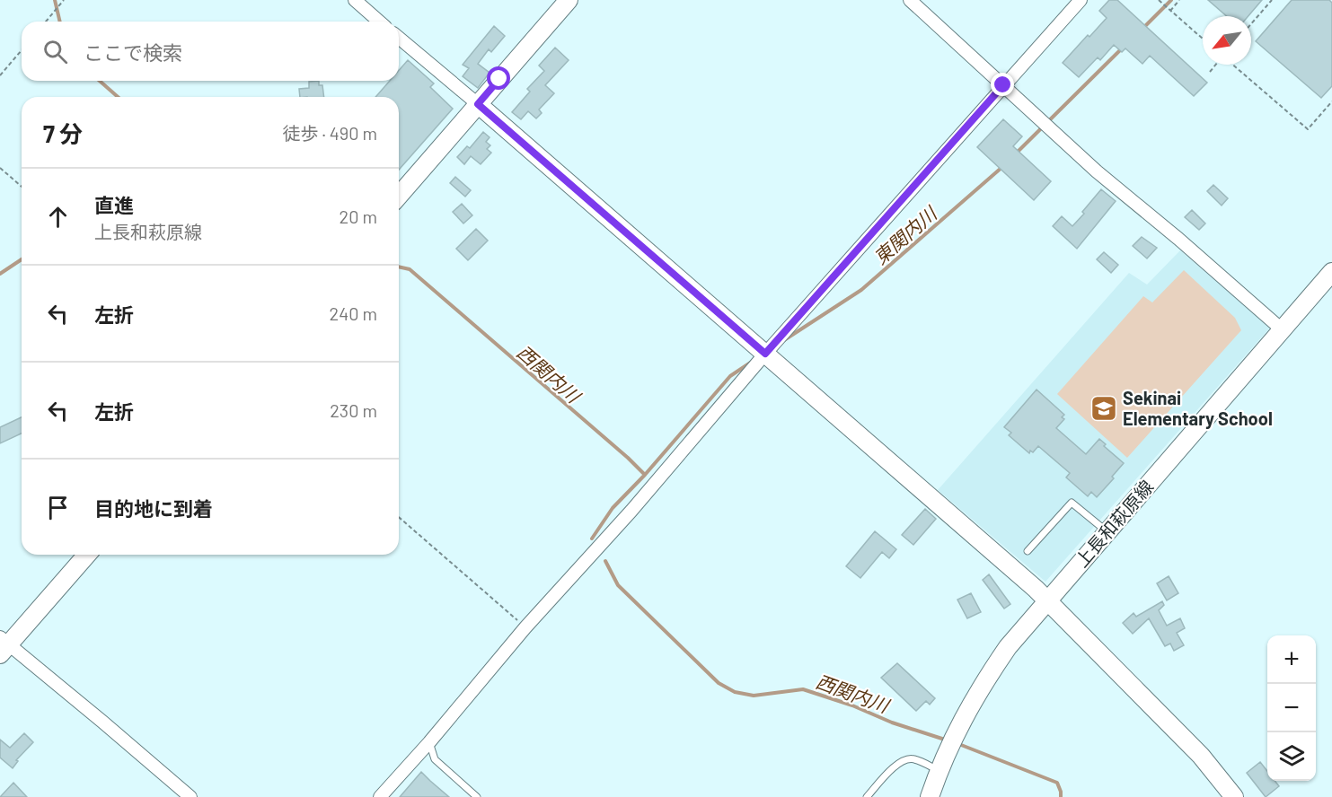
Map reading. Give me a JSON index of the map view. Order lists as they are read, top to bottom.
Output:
{
  "streets": {
    "main road": ["上長和萩原線"]
  },
  "water": ["東関内川", "西関内川"],
  "places": {
    "school or university": ["Sekinai Elementary School"]
  },
  "north": "bottom left",
  "page": {
    "search": "ここで検索",
    "heading": ["7 分", "徒歩 · 490 m"],
    "list": [
      ["直進", "上長和萩原線", "20 m"],
      ["左折", "240 m"],
      ["左折", "230 m"],
      "目的地に到着"
    ],
    "map_buttons": ["+", "−"]
  }
}
